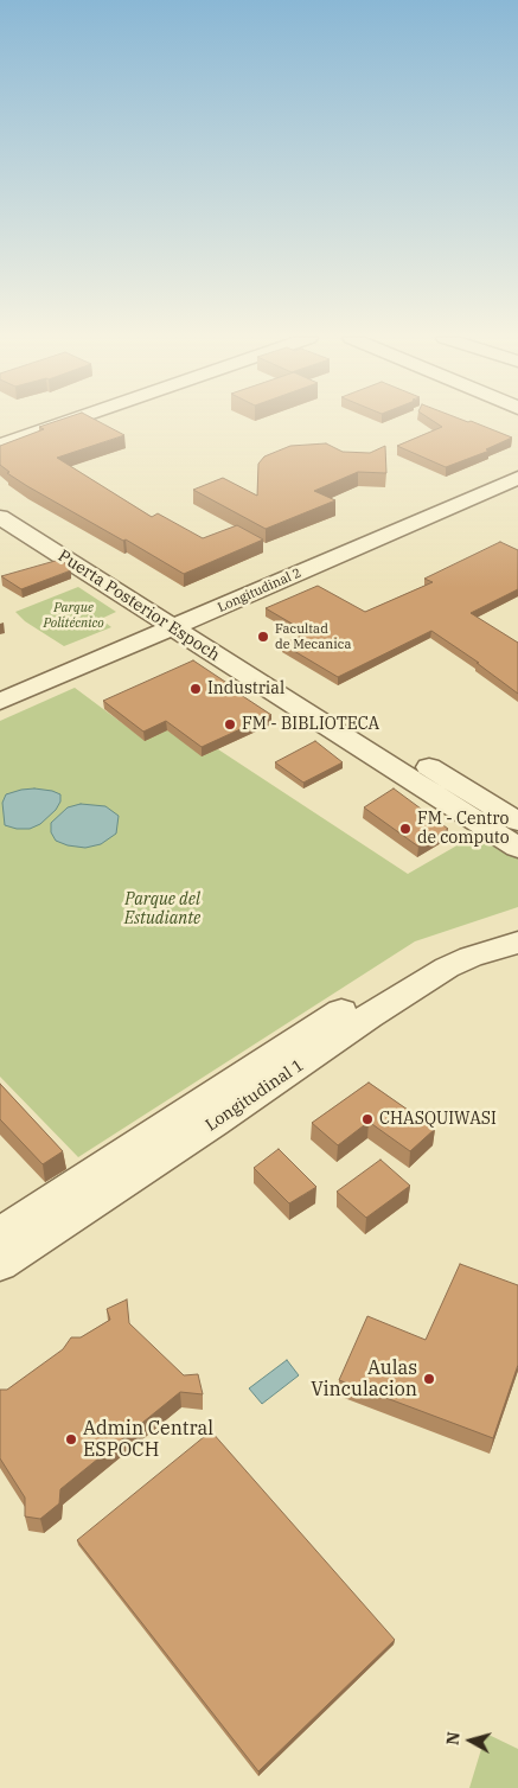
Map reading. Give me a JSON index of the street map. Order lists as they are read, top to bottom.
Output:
{
  "streets": {
    "street": ["Longitudinal 2", "Puerta Posterior Espoch", "Longitudinal 1"]
  },
  "crossings": [
    ["Longitudinal 2", "Puerta Posterior Espoch"]
  ],
  "parks": ["Parque Politécnico", "Parque del Estudiante"],
  "places": [
    "Facultad de Mecanica",
    "Industrial",
    "FM - BIBLIOTECA",
    "FM - Centro de computo",
    "CHASQUIWASI",
    "Aulas Vinculacion",
    "Admin Central ESPOCH"
  ],
  "north": "left"
}
